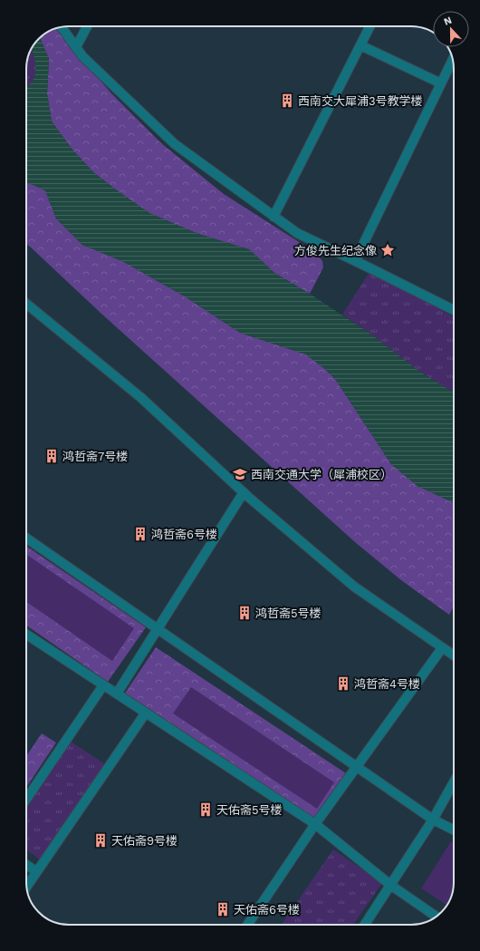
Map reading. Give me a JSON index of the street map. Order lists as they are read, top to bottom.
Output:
{
  "places": {
    "building": [
      "西南交大犀浦3号教学楼",
      "鸿哲斋7号楼",
      "鸿哲斋6号楼",
      "鸿哲斋5号楼",
      "鸿哲斋4号楼",
      "天佑斋5号楼",
      "天佑斋9号楼",
      "天佑斋6号楼"
    ],
    "place": ["方俊先生纪念像"],
    "school or university": ["西南交通大学（犀浦校区）"]
  },
  "north": "top"
}
